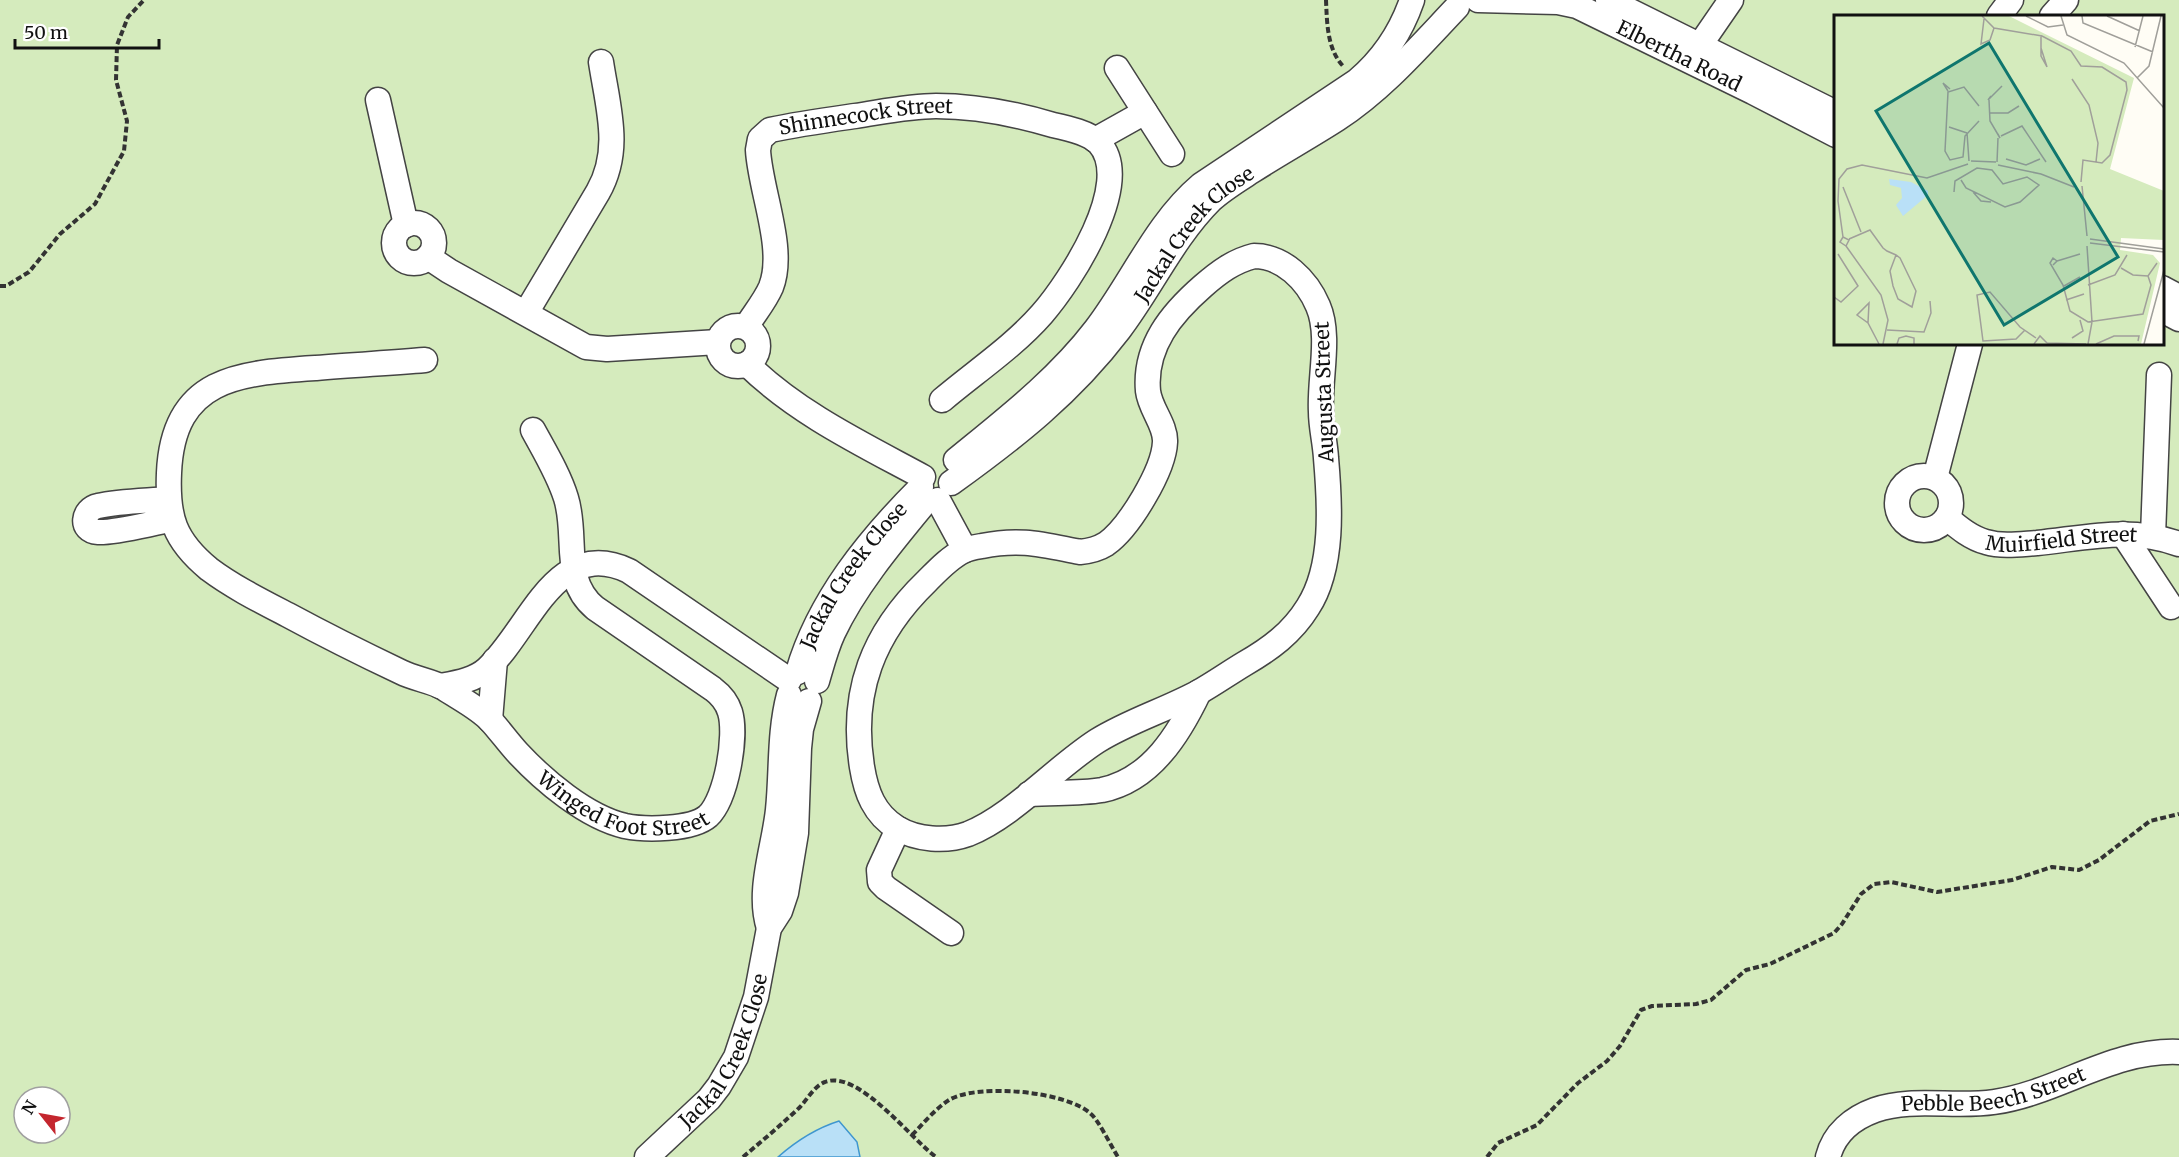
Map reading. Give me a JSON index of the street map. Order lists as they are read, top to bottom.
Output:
{
  "streets": {
    "street": [
      "Elbertha Road",
      "Shinnecock Street",
      "Jackal Creek Close",
      "Augusta Street",
      "Muirfield Street",
      "Winged Foot Street",
      "Pebble Beech Street"
    ]
  },
  "crossings": [
    ["Elbertha Road", "Jackal Creek Close"]
  ],
  "scale_bar": "50 m",
  "north": "top left"
}
